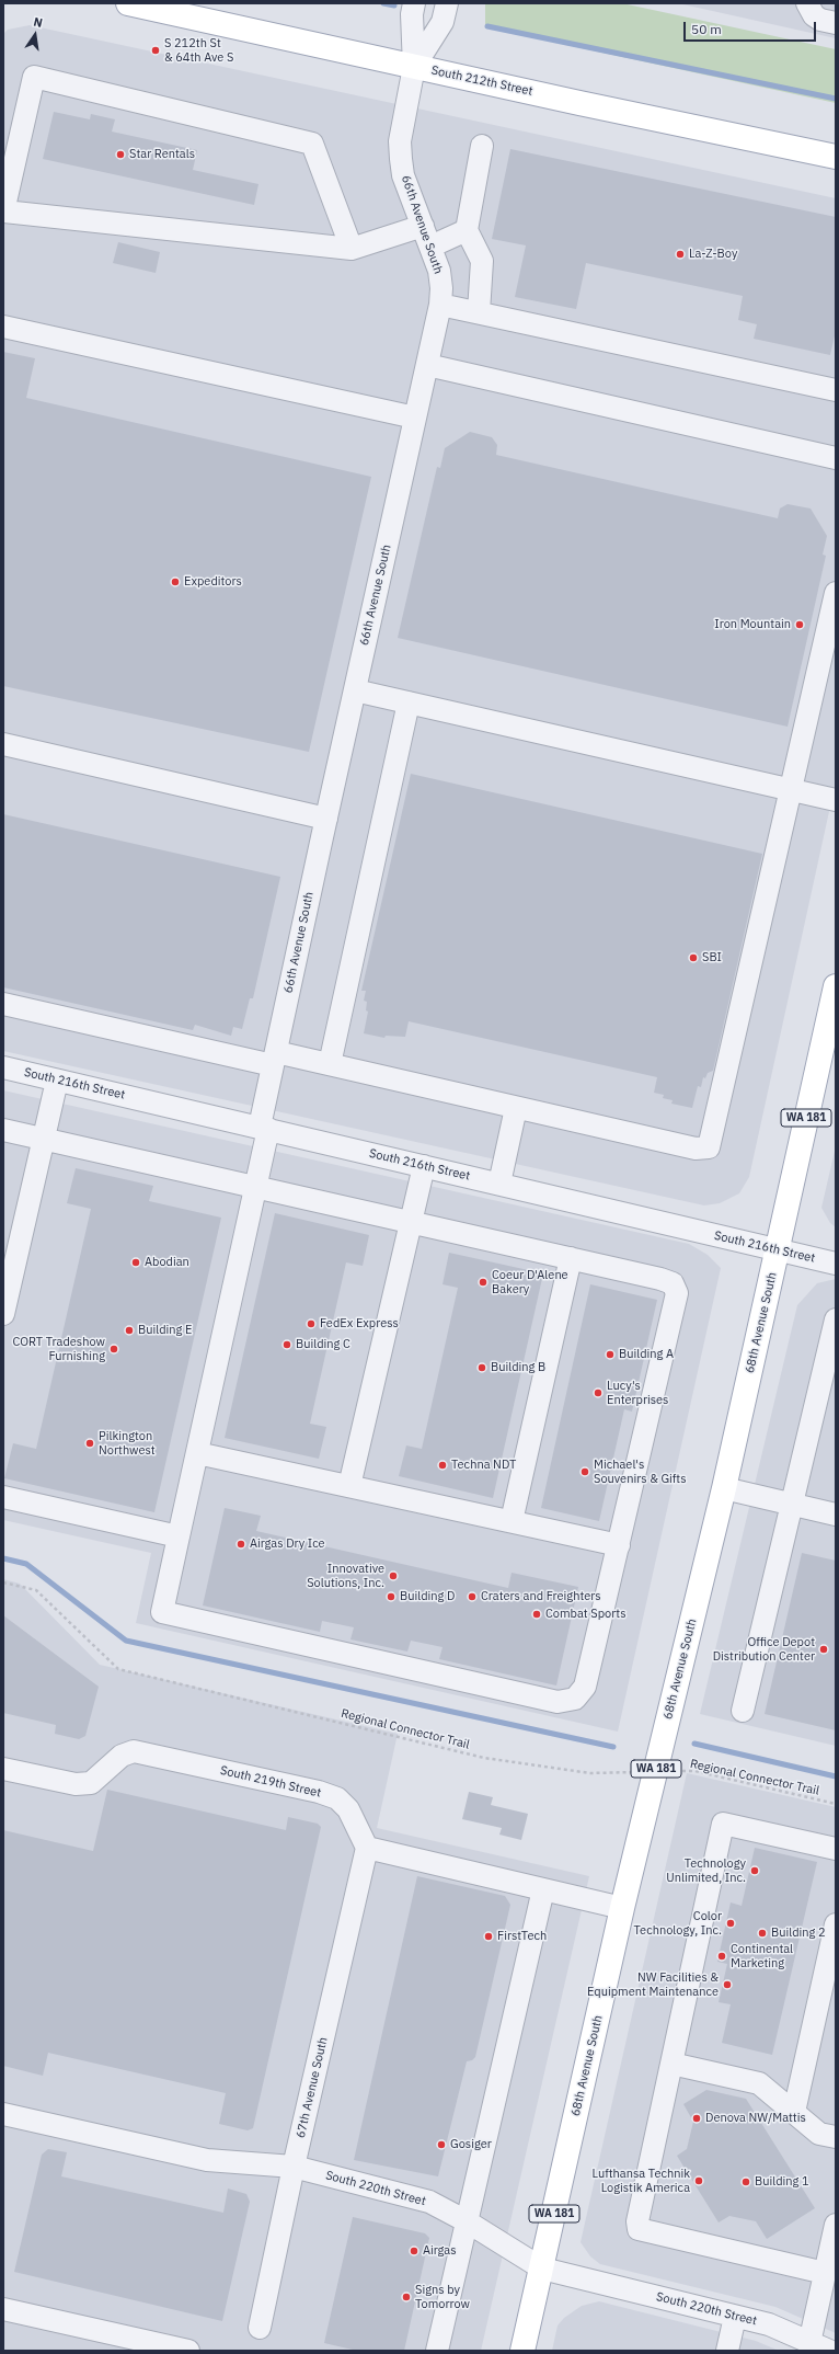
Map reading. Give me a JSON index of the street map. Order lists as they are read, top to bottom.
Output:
{
  "streets": {
    "main road": ["South 212th Street", "WA 181", "68th Avenue South"],
    "street": [
      "66th Avenue South",
      "South 216th Street",
      "South 219th Street",
      "67th Avenue South",
      "South 220th Street"
    ],
    "path": ["Regional Connector Trail"]
  },
  "crossings": [
    ["South 212th Street", "66th Avenue South"],
    ["66th Avenue South", "South 216th Street"],
    ["South 216th Street", "68th Avenue South"],
    ["68th Avenue South", "Regional Connector Trail"],
    ["68th Avenue South", "South 220th Street"],
    ["South 219th Street", "67th Avenue South"],
    ["67th Avenue South", "South 220th Street"]
  ],
  "places": [
    "S 212th St & 64th Ave S",
    "Star Rentals",
    "La-Z-Boy",
    "Expeditors",
    "Iron Mountain",
    "SBI",
    "Abodian",
    "Coeur D'Alene Bakery",
    "FedEx Express",
    "Building E",
    "Building C",
    "CORT Tradeshow Furnishing",
    "Building A",
    "Building B",
    "Lucy's Enterprises",
    "Pilkington Northwest",
    "Techna NDT",
    "Michael's Souvenirs & Gifts",
    "Airgas Dry Ice",
    "Innovative Solutions, Inc.",
    "Building D",
    "Craters and Freighters",
    "Combat Sports",
    "Office Depot Distribution Center",
    "Technology Unlimited, Inc.",
    "Color Technology, Inc.",
    "Building 2",
    "FirstTech",
    "Continental Marketing",
    "NW Facilities & Equipment Maintenance",
    "Denova NW/Mattis",
    "Gosiger",
    "Lufthansa Technik Logistik America",
    "Building 1",
    "Airgas",
    "Signs by Tomorrow"
  ],
  "scale_bar": "50 m",
  "north": "top"
}
